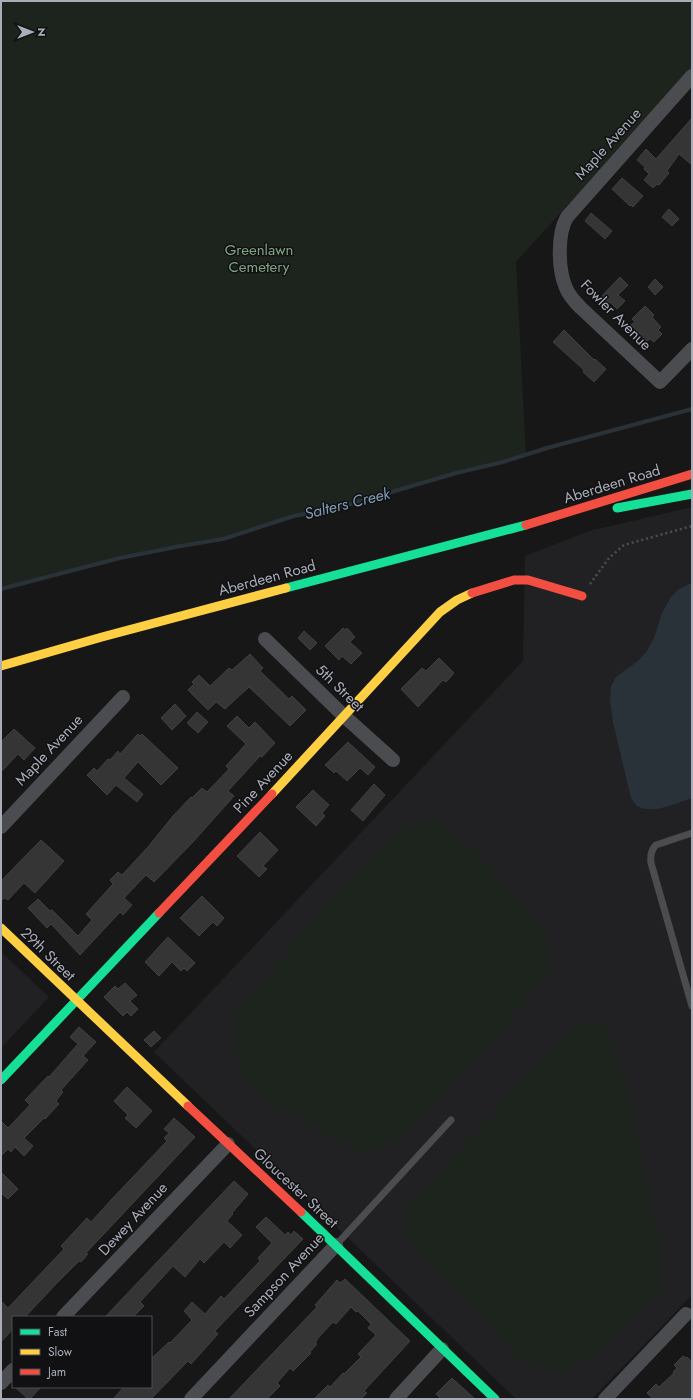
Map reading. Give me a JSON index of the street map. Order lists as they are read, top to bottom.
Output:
{
  "streets": {
    "street": [
      "Maple Avenue",
      "Fowler Avenue",
      "Aberdeen Road",
      "5th Street",
      "Pine Avenue",
      "29th Street",
      "Gloucester Street",
      "Dewey Avenue",
      "Sampson Avenue"
    ]
  },
  "crossings": [
    ["Maple Avenue", "Fowler Avenue"],
    ["5th Street", "Pine Avenue"],
    ["Pine Avenue", "29th Street"],
    ["Pine Avenue", "Gloucester Street"],
    ["29th Street", "Gloucester Street"],
    ["Gloucester Street", "Dewey Avenue"],
    ["Gloucester Street", "Sampson Avenue"]
  ],
  "water": ["Salters Creek"],
  "parks": ["Greenlawn Cemetery"],
  "legend": ["Fast", "Slow", "Jam"],
  "north": "right"
}
